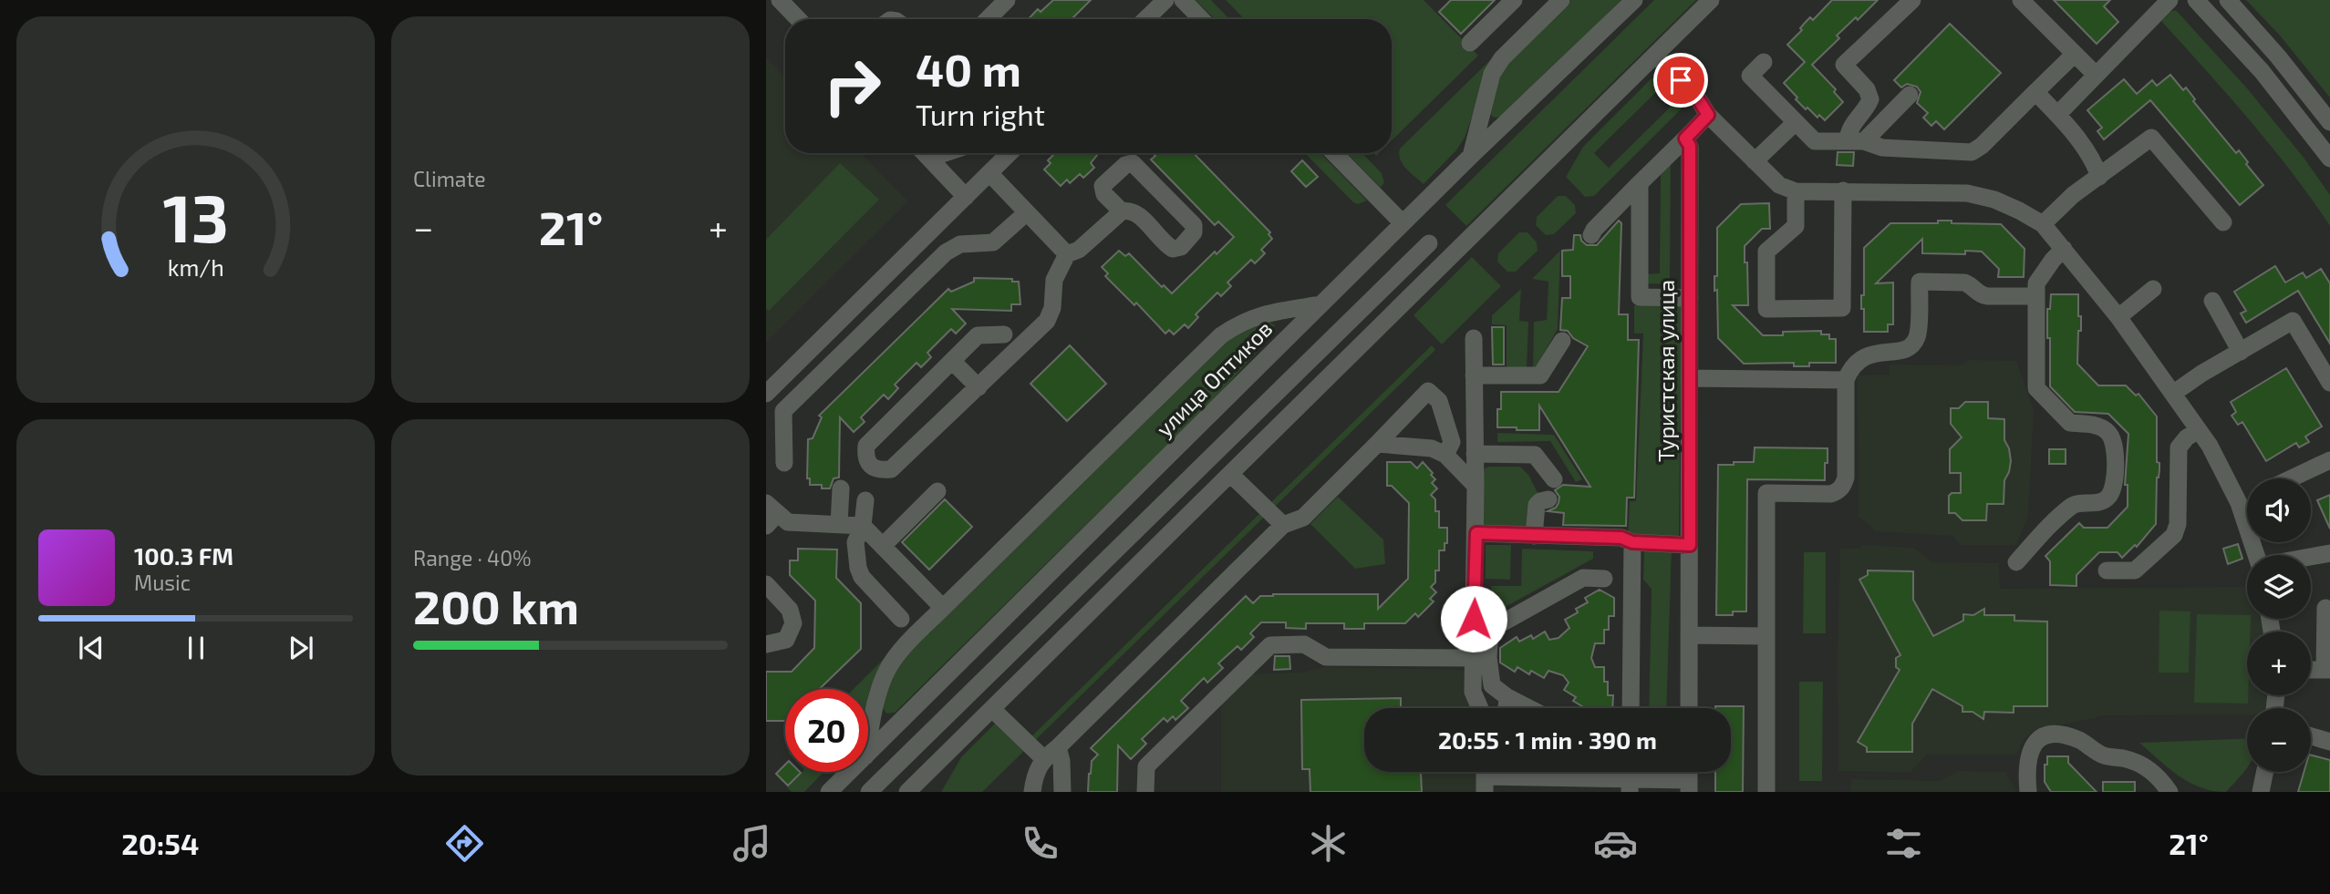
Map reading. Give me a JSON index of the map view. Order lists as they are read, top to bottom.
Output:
{
  "streets": {
    "street": ["Туристская улица", "улица Оптиков"]
  },
  "page": {
    "tile": [
      "Climate",
      ["Range · 40%", "200 km"]
    ],
    "turn": ["40 m", "Turn right"],
    "heat": ["−", "21°", "+"],
    "map_buttons": ["+", "−"],
    "song": ["100.3 FM", "Music"],
    "limit": "20",
    "trip": "20:55 · 1 min · 390 m",
    "tabs": ["20:54", "21°"],
    "gauge": ["13", "km/h"]
  }
}
